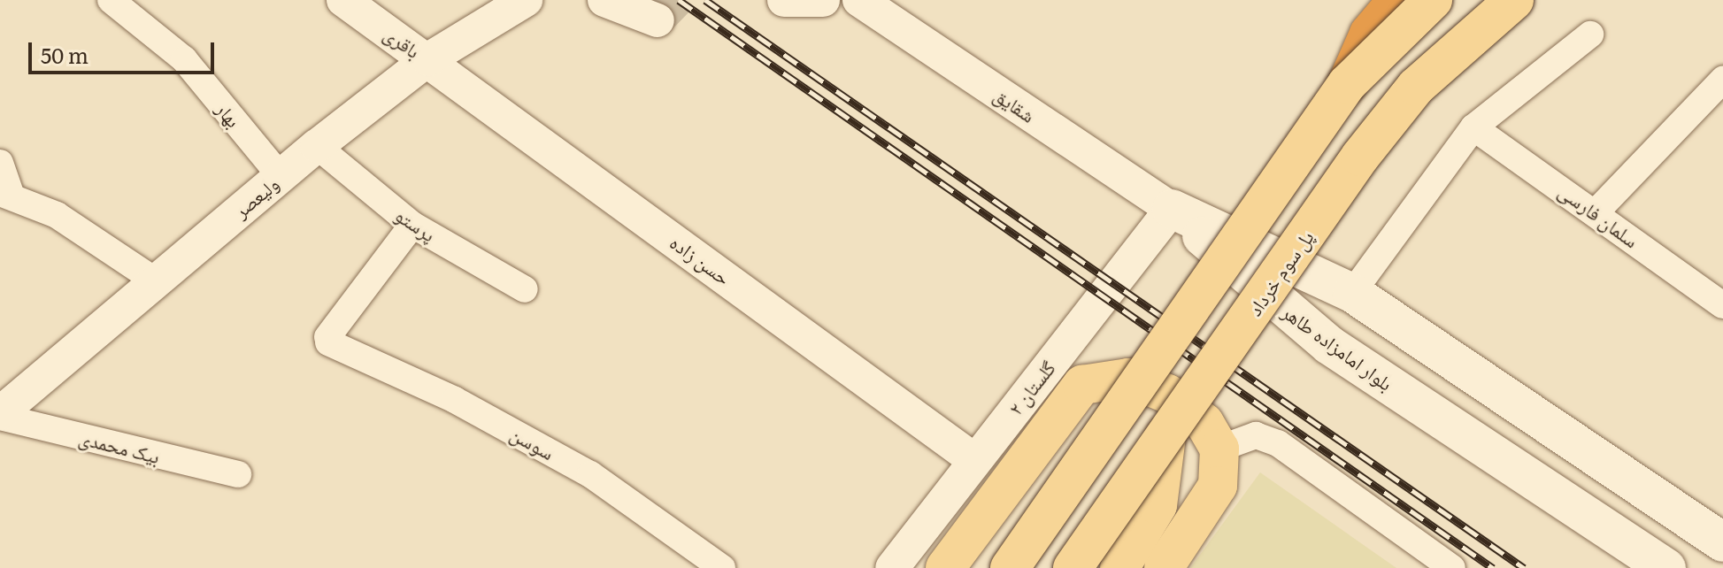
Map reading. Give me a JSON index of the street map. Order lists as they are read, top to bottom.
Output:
{
  "streets": {
    "main road": ["پل سوم خرداد", "بلوار امامزاده طاهر"],
    "street": [
      "باقری",
      "شقایق",
      "بهار",
      "ولیعصر",
      "سلمان فارسی",
      "پرستو",
      "حسن زاده",
      "گلستان ۲",
      "سوسن",
      "بیک محمدی"
    ]
  },
  "crossings": [
    ["باقری", "ولیعصر"],
    ["باقری", "حسن زاده"],
    ["شقایق", "بلوار امامزاده طاهر"],
    ["شقایق", "گلستان ۲"],
    ["بهار", "ولیعصر"],
    ["ولیعصر", "پرستو"],
    ["ولیعصر", "حسن زاده"],
    ["ولیعصر", "بیک محمدی"],
    ["پرستو", "سوسن"],
    ["حسن زاده", "گلستان ۲"],
    ["بلوار امامزاده طاهر", "گلستان ۲"]
  ],
  "scale_bar": "50 m"
}
